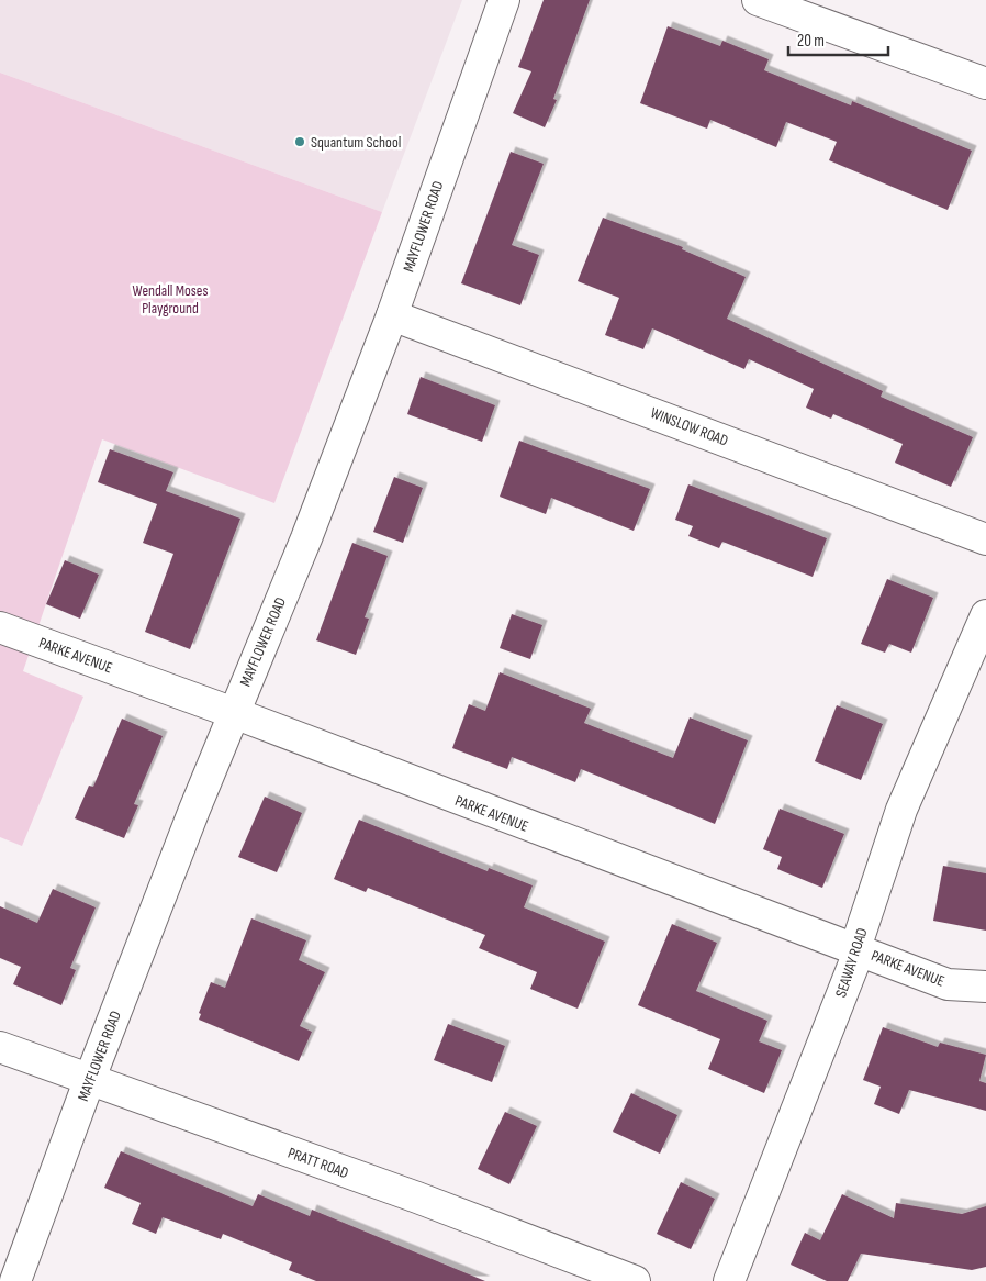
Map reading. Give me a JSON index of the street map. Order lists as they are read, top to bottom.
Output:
{
  "streets": {
    "street": [
      "MAYFLOWER ROAD",
      "WINSLOW ROAD",
      "PARKE AVENUE",
      "SEAWAY ROAD",
      "PRATT ROAD"
    ]
  },
  "crossings": [
    ["MAYFLOWER ROAD", "WINSLOW ROAD"],
    ["MAYFLOWER ROAD", "PARKE AVENUE"],
    ["MAYFLOWER ROAD", "PRATT ROAD"],
    ["PARKE AVENUE", "SEAWAY ROAD"]
  ],
  "parks": ["Wendall Moses Playground"],
  "places": ["Squantum School"],
  "scale_bar": "20 m"
}
